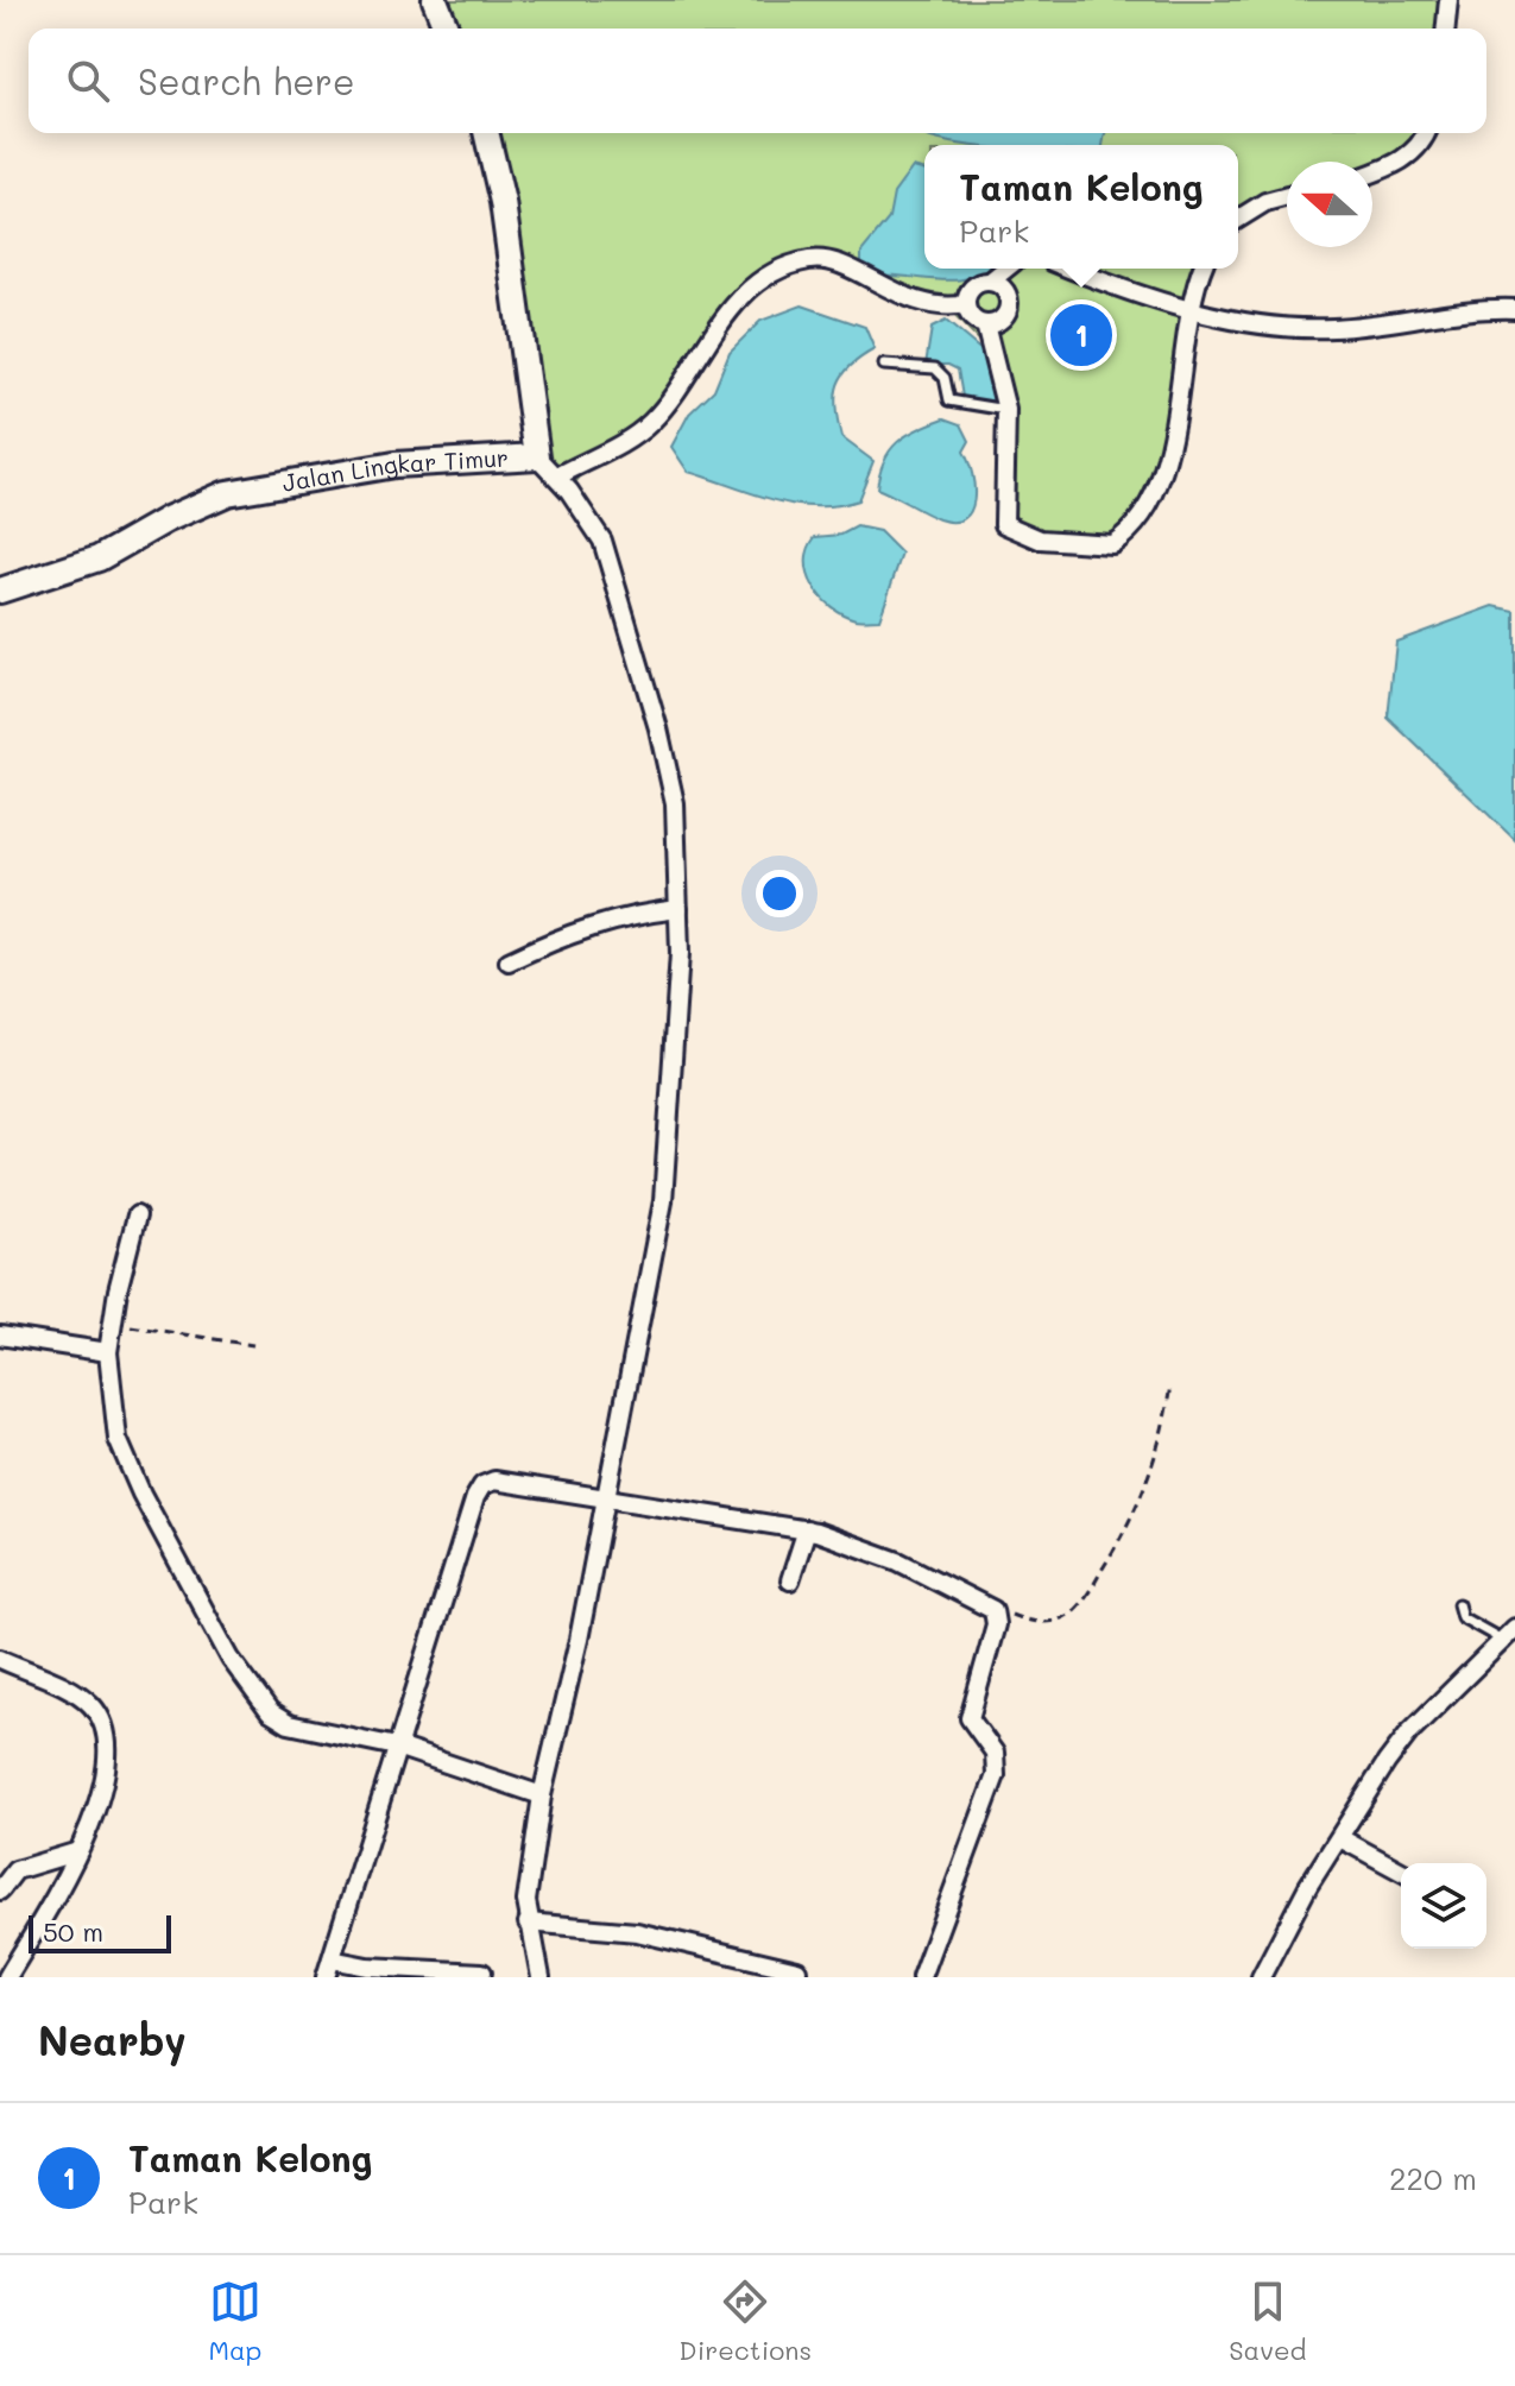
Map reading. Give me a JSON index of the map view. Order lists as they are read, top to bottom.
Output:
{
  "streets": {
    "main road": ["Jalan Lingkar Timur"]
  },
  "scale_bar": "50 m",
  "north": "left",
  "page": {
    "search": "Search here",
    "popup": ["Taman Kelong", "Park"],
    "pins": "1",
    "scale": "50 m",
    "heading": "Nearby",
    "list": [
      {
        "mark": "1",
        "name": "Taman Kelong",
        "note": "Park",
        "value": "220 m"
      }
    ],
    "nav": ["Map", "Directions", "Saved"]
  }
}
